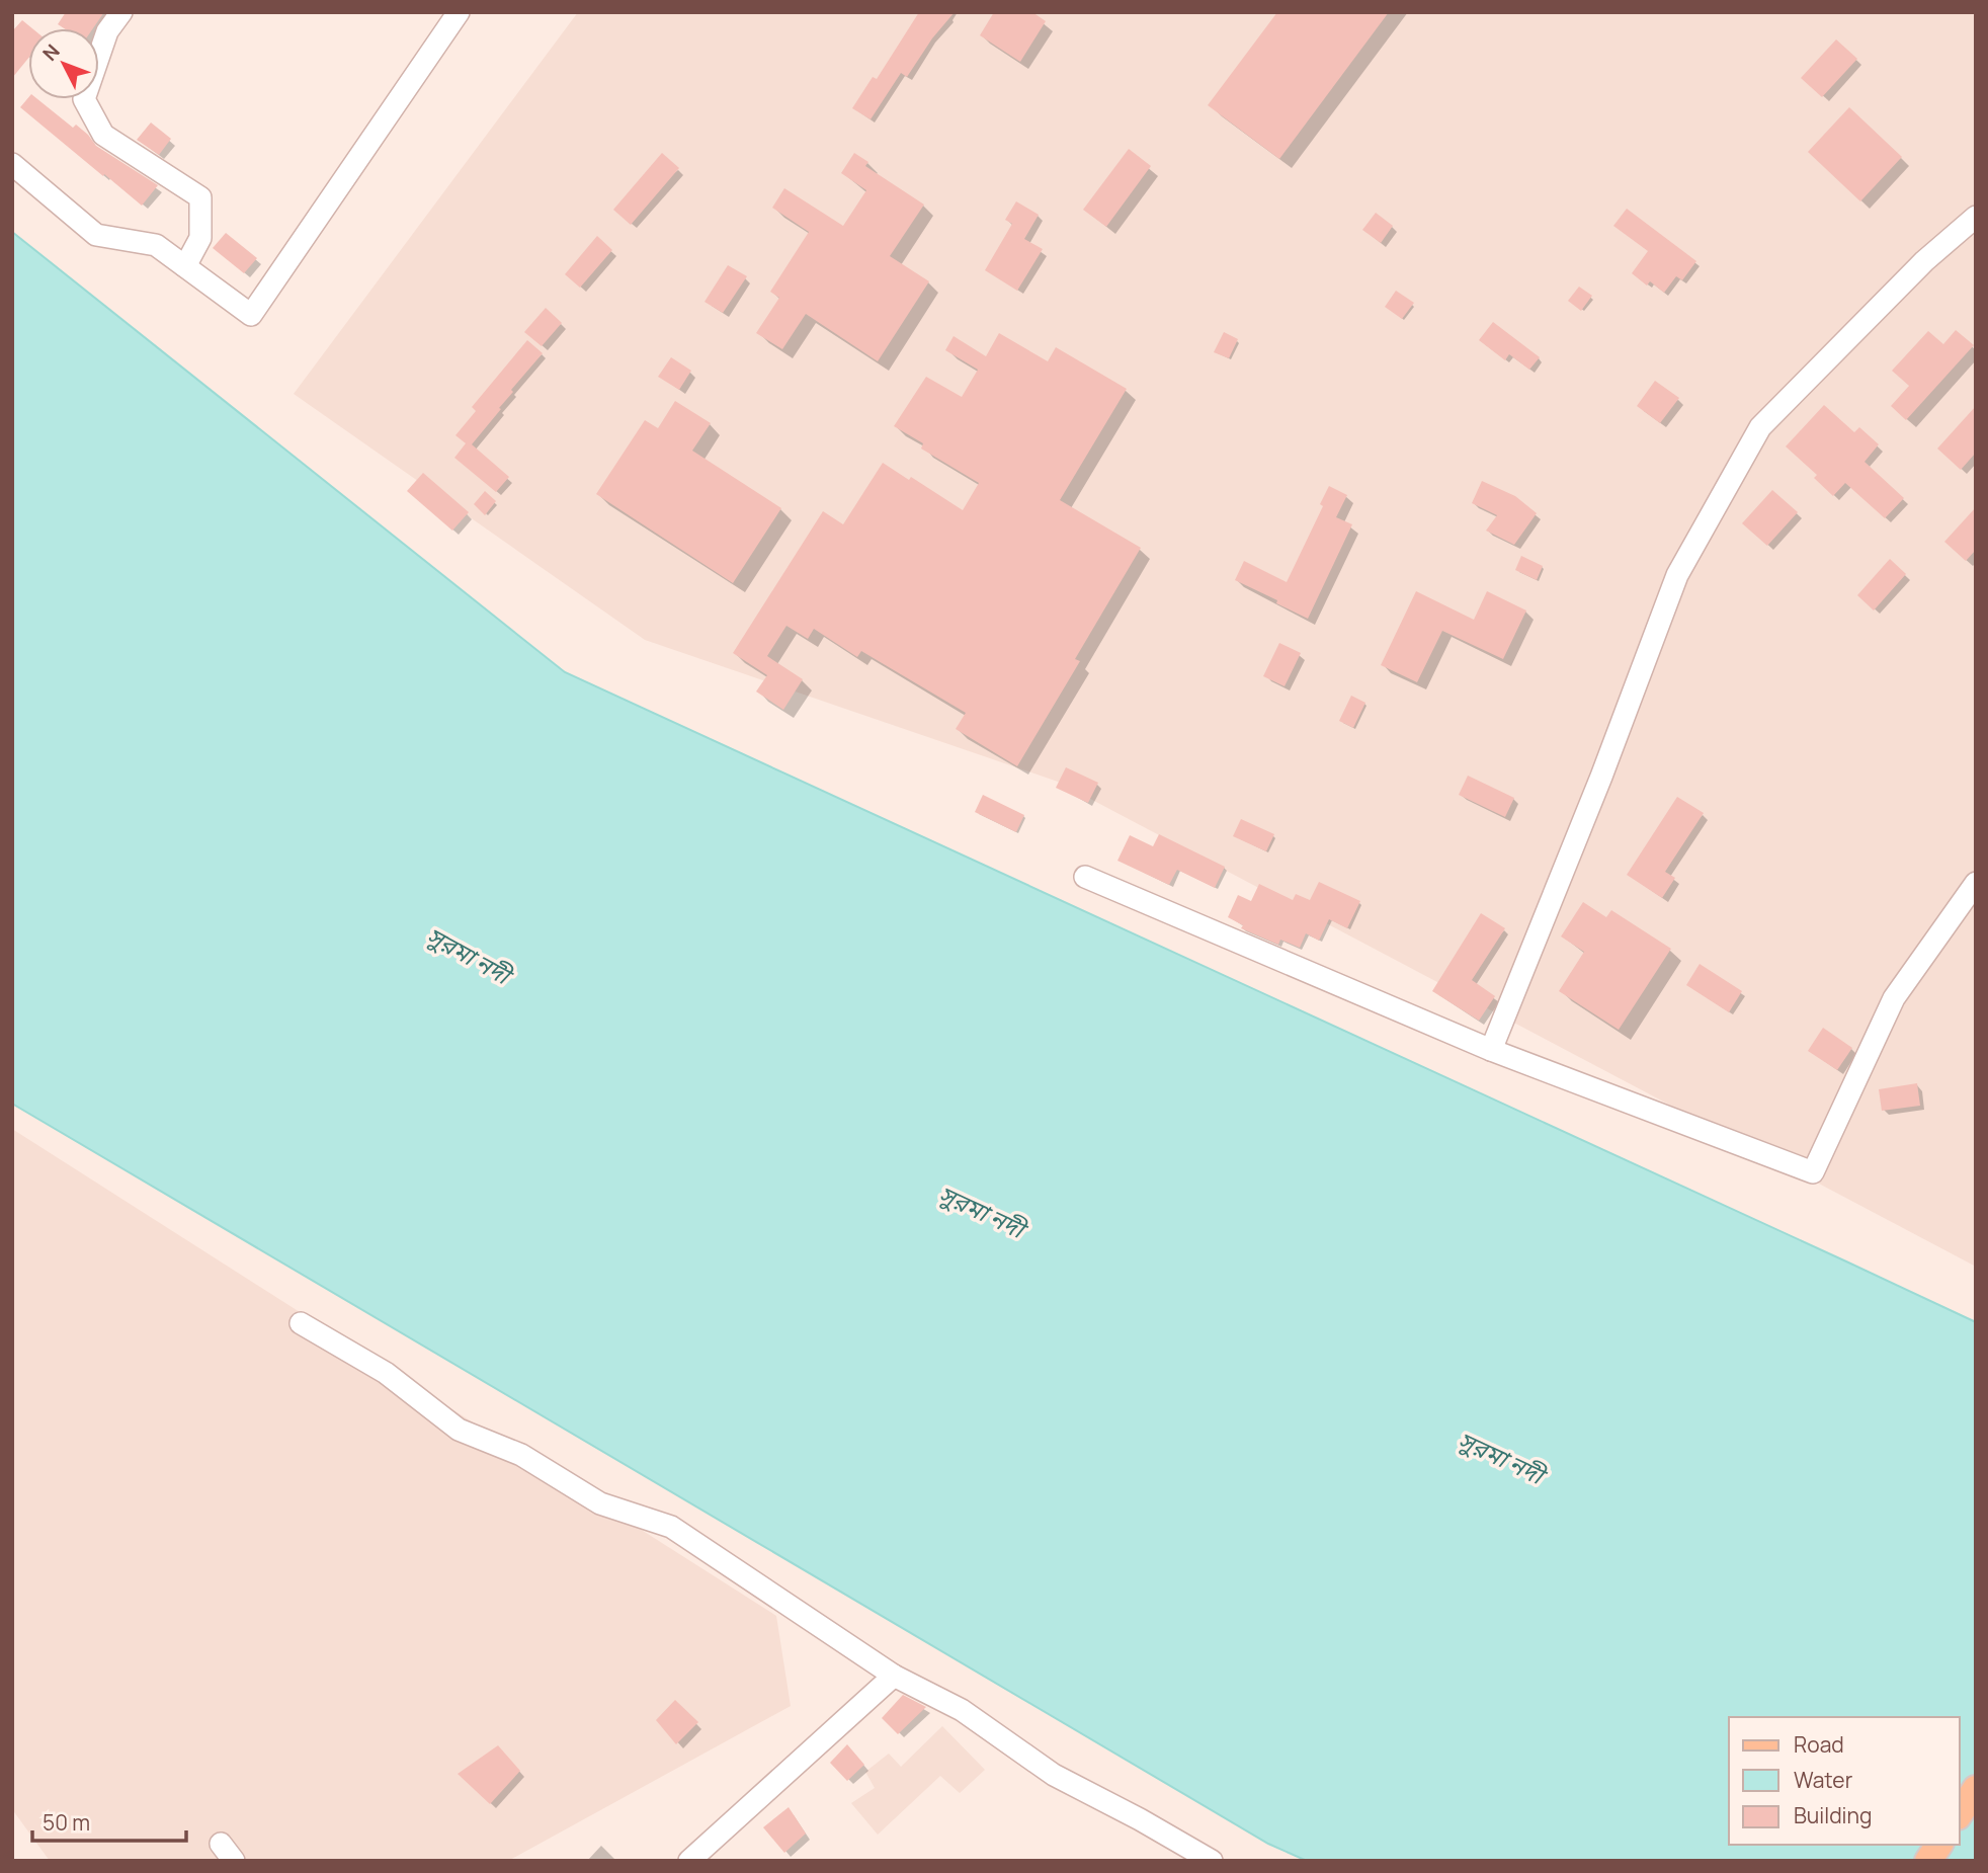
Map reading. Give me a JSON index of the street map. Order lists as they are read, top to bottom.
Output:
{
  "water": ["সুরমা নদী"],
  "legend": ["Road", "Water", "Building"],
  "scale_bar": "50 m",
  "north": "top left"
}
